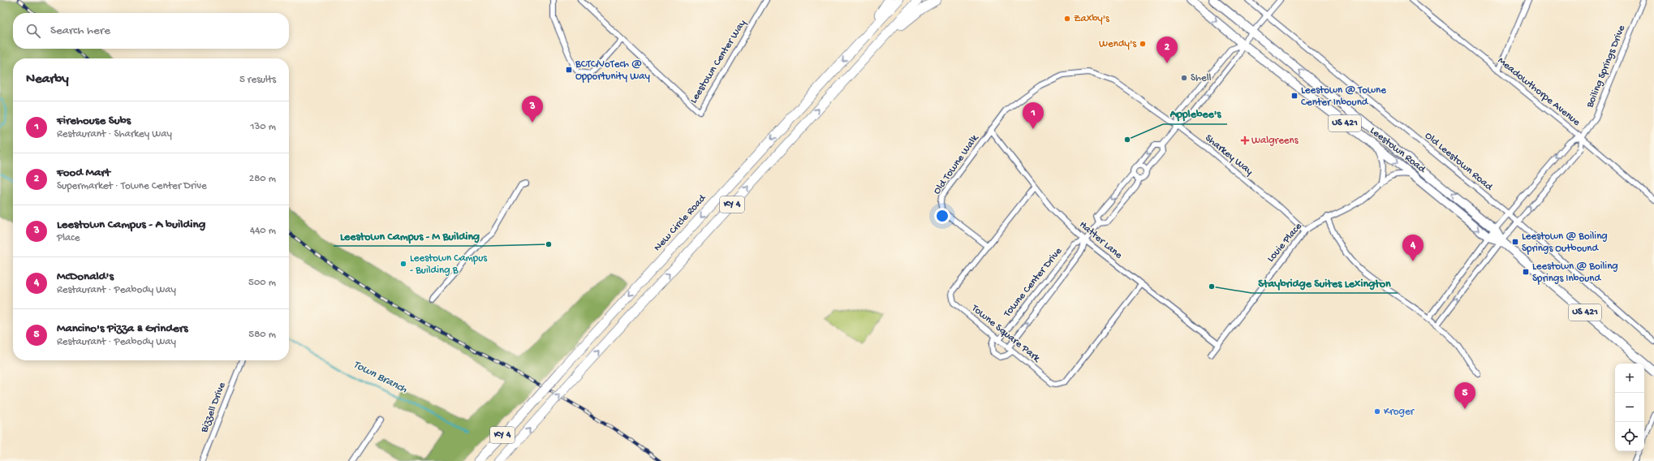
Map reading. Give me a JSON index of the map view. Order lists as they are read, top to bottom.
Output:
{
  "streets": {
    "highway": ["KY 4", "New Circle Road"],
    "main road": ["US 421", "Leestown Road"],
    "street": [
      "Leestown Center Way",
      "Boiling Springs Drive",
      "Meadowthorpe Avenue",
      "Sharkey Way",
      "Old Leestown Road",
      "Old Towne Walk",
      "Hatter Lane",
      "Louie Place",
      "Towne Center Drive",
      "Towne Square Park",
      "Bizzell Drive"
    ]
  },
  "crossings": [
    ["Boiling Springs Drive", "Meadowthorpe Avenue"],
    ["Boiling Springs Drive", "Leestown Road"],
    ["Boiling Springs Drive", "Old Leestown Road"],
    ["Leestown Road", "Louie Place"],
    ["Sharkey Way", "Old Towne Walk"],
    ["Sharkey Way", "Hatter Lane"],
    ["Sharkey Way", "Louie Place"],
    ["Old Towne Walk", "Hatter Lane"],
    ["Old Towne Walk", "Towne Square Park"],
    ["Hatter Lane", "Louie Place"],
    ["Hatter Lane", "Towne Center Drive"],
    ["Hatter Lane", "Towne Square Park"],
    ["Towne Center Drive", "Towne Square Park"]
  ],
  "water": ["Town Branch"],
  "places": {
    "other": [
      "Zaxby's",
      "Wendy's",
      "Shell",
      "Applebee's",
      "Leestown Campus - M Building",
      "Leestown Campus - Building B",
      "Staybridge Suites Lexington",
      "Kroger"
    ],
    "transit": [
      "BCTC/VoTech @ Opportunity Way",
      "Leestown @ Towne Center Inbound",
      "Leestown @ Boiling Springs Outbound",
      "Leestown @ Boiling Springs Inbound"
    ],
    "health": ["Walgreens"]
  },
  "page": {
    "search": "Search here",
    "pins": [
      "2",
      "3",
      "1",
      "4",
      "5"
    ],
    "heading": ["Nearby", "5 results"],
    "list": [
      {
        "mark": "1",
        "name": "Firehouse Subs",
        "note": "Restaurant · Sharkey Way",
        "value": "130 m"
      },
      {
        "mark": "2",
        "name": "Food Mart",
        "note": "Supermarket · Towne Center Drive",
        "value": "280 m"
      },
      {
        "mark": "3",
        "name": "Leestown Campus - A building",
        "note": "Place",
        "value": "440 m"
      },
      {
        "mark": "4",
        "name": "McDonald's",
        "note": "Restaurant · Peabody Way",
        "value": "500 m"
      },
      {
        "mark": "5",
        "name": "Mancino's Pizza & Grinders",
        "note": "Restaurant · Peabody Way",
        "value": "580 m"
      }
    ],
    "map_buttons": ["+", "−"]
  }
}
